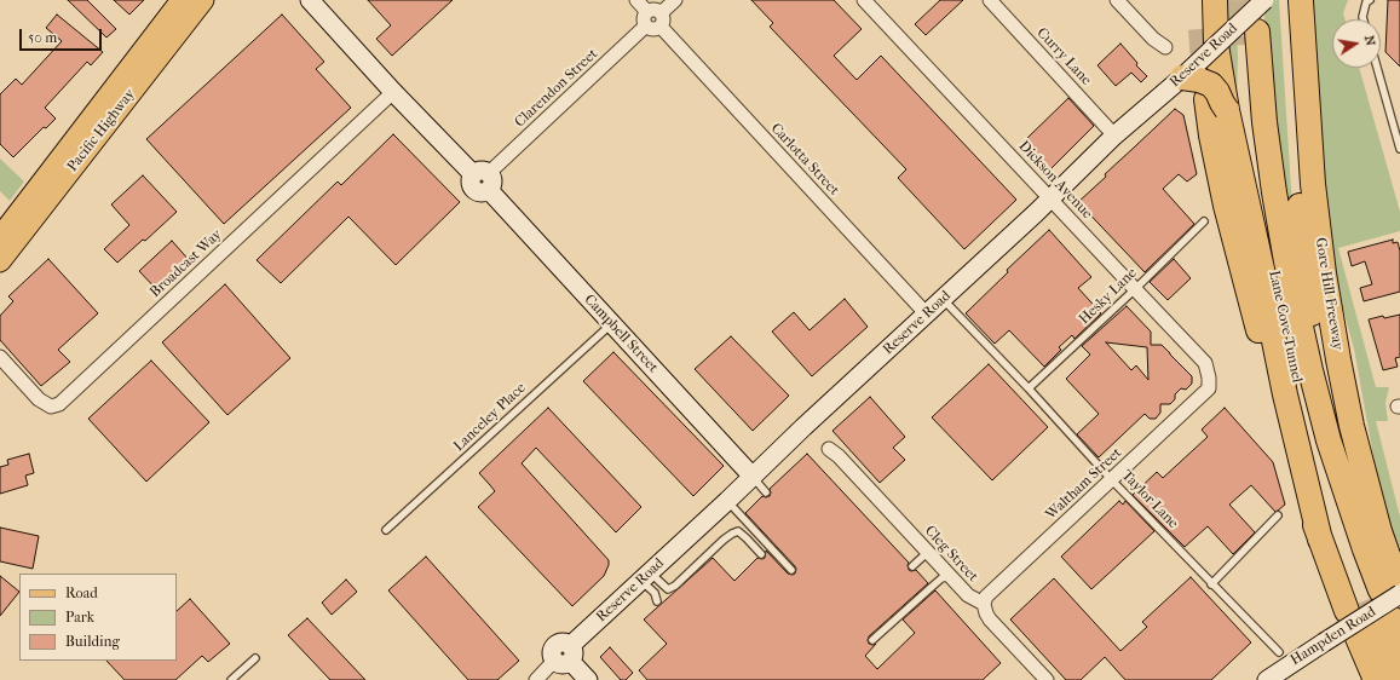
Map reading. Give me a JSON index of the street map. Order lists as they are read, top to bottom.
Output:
{
  "streets": {
    "highway": ["Gore Hill Freeway", "Lane Cove Tunnel"],
    "main road": ["Pacific Highway"],
    "street": [
      "Reserve Road",
      "Curry Lane",
      "Clarendon Street",
      "Carlotta Street",
      "Dickson Avenue",
      "Broadcast Way",
      "Campbell Street",
      "Waltham Street",
      "Cleg Street",
      "Hampden Road"
    ],
    "lane": ["Hesky Lane", "Lanceley Place", "Taylor Lane"]
  },
  "crossings": [
    ["Reserve Road", "Curry Lane"],
    ["Reserve Road", "Carlotta Street"],
    ["Reserve Road", "Dickson Avenue"],
    ["Reserve Road", "Campbell Street"],
    ["Reserve Road", "Taylor Lane"],
    ["Clarendon Street", "Campbell Street"],
    ["Dickson Avenue", "Hesky Lane"],
    ["Dickson Avenue", "Waltham Street"],
    ["Broadcast Way", "Campbell Street"],
    ["Gore Hill Freeway", "Lane Cove Tunnel"],
    ["Gore Hill Freeway", "Hampden Road"],
    ["Hesky Lane", "Taylor Lane"],
    ["Lane Cove Tunnel", "Hampden Road"],
    ["Campbell Street", "Lanceley Place"],
    ["Waltham Street", "Taylor Lane"],
    ["Waltham Street", "Cleg Street"]
  ],
  "legend": ["Road", "Park", "Building"],
  "scale_bar": "50 m",
  "north": "right"
}
